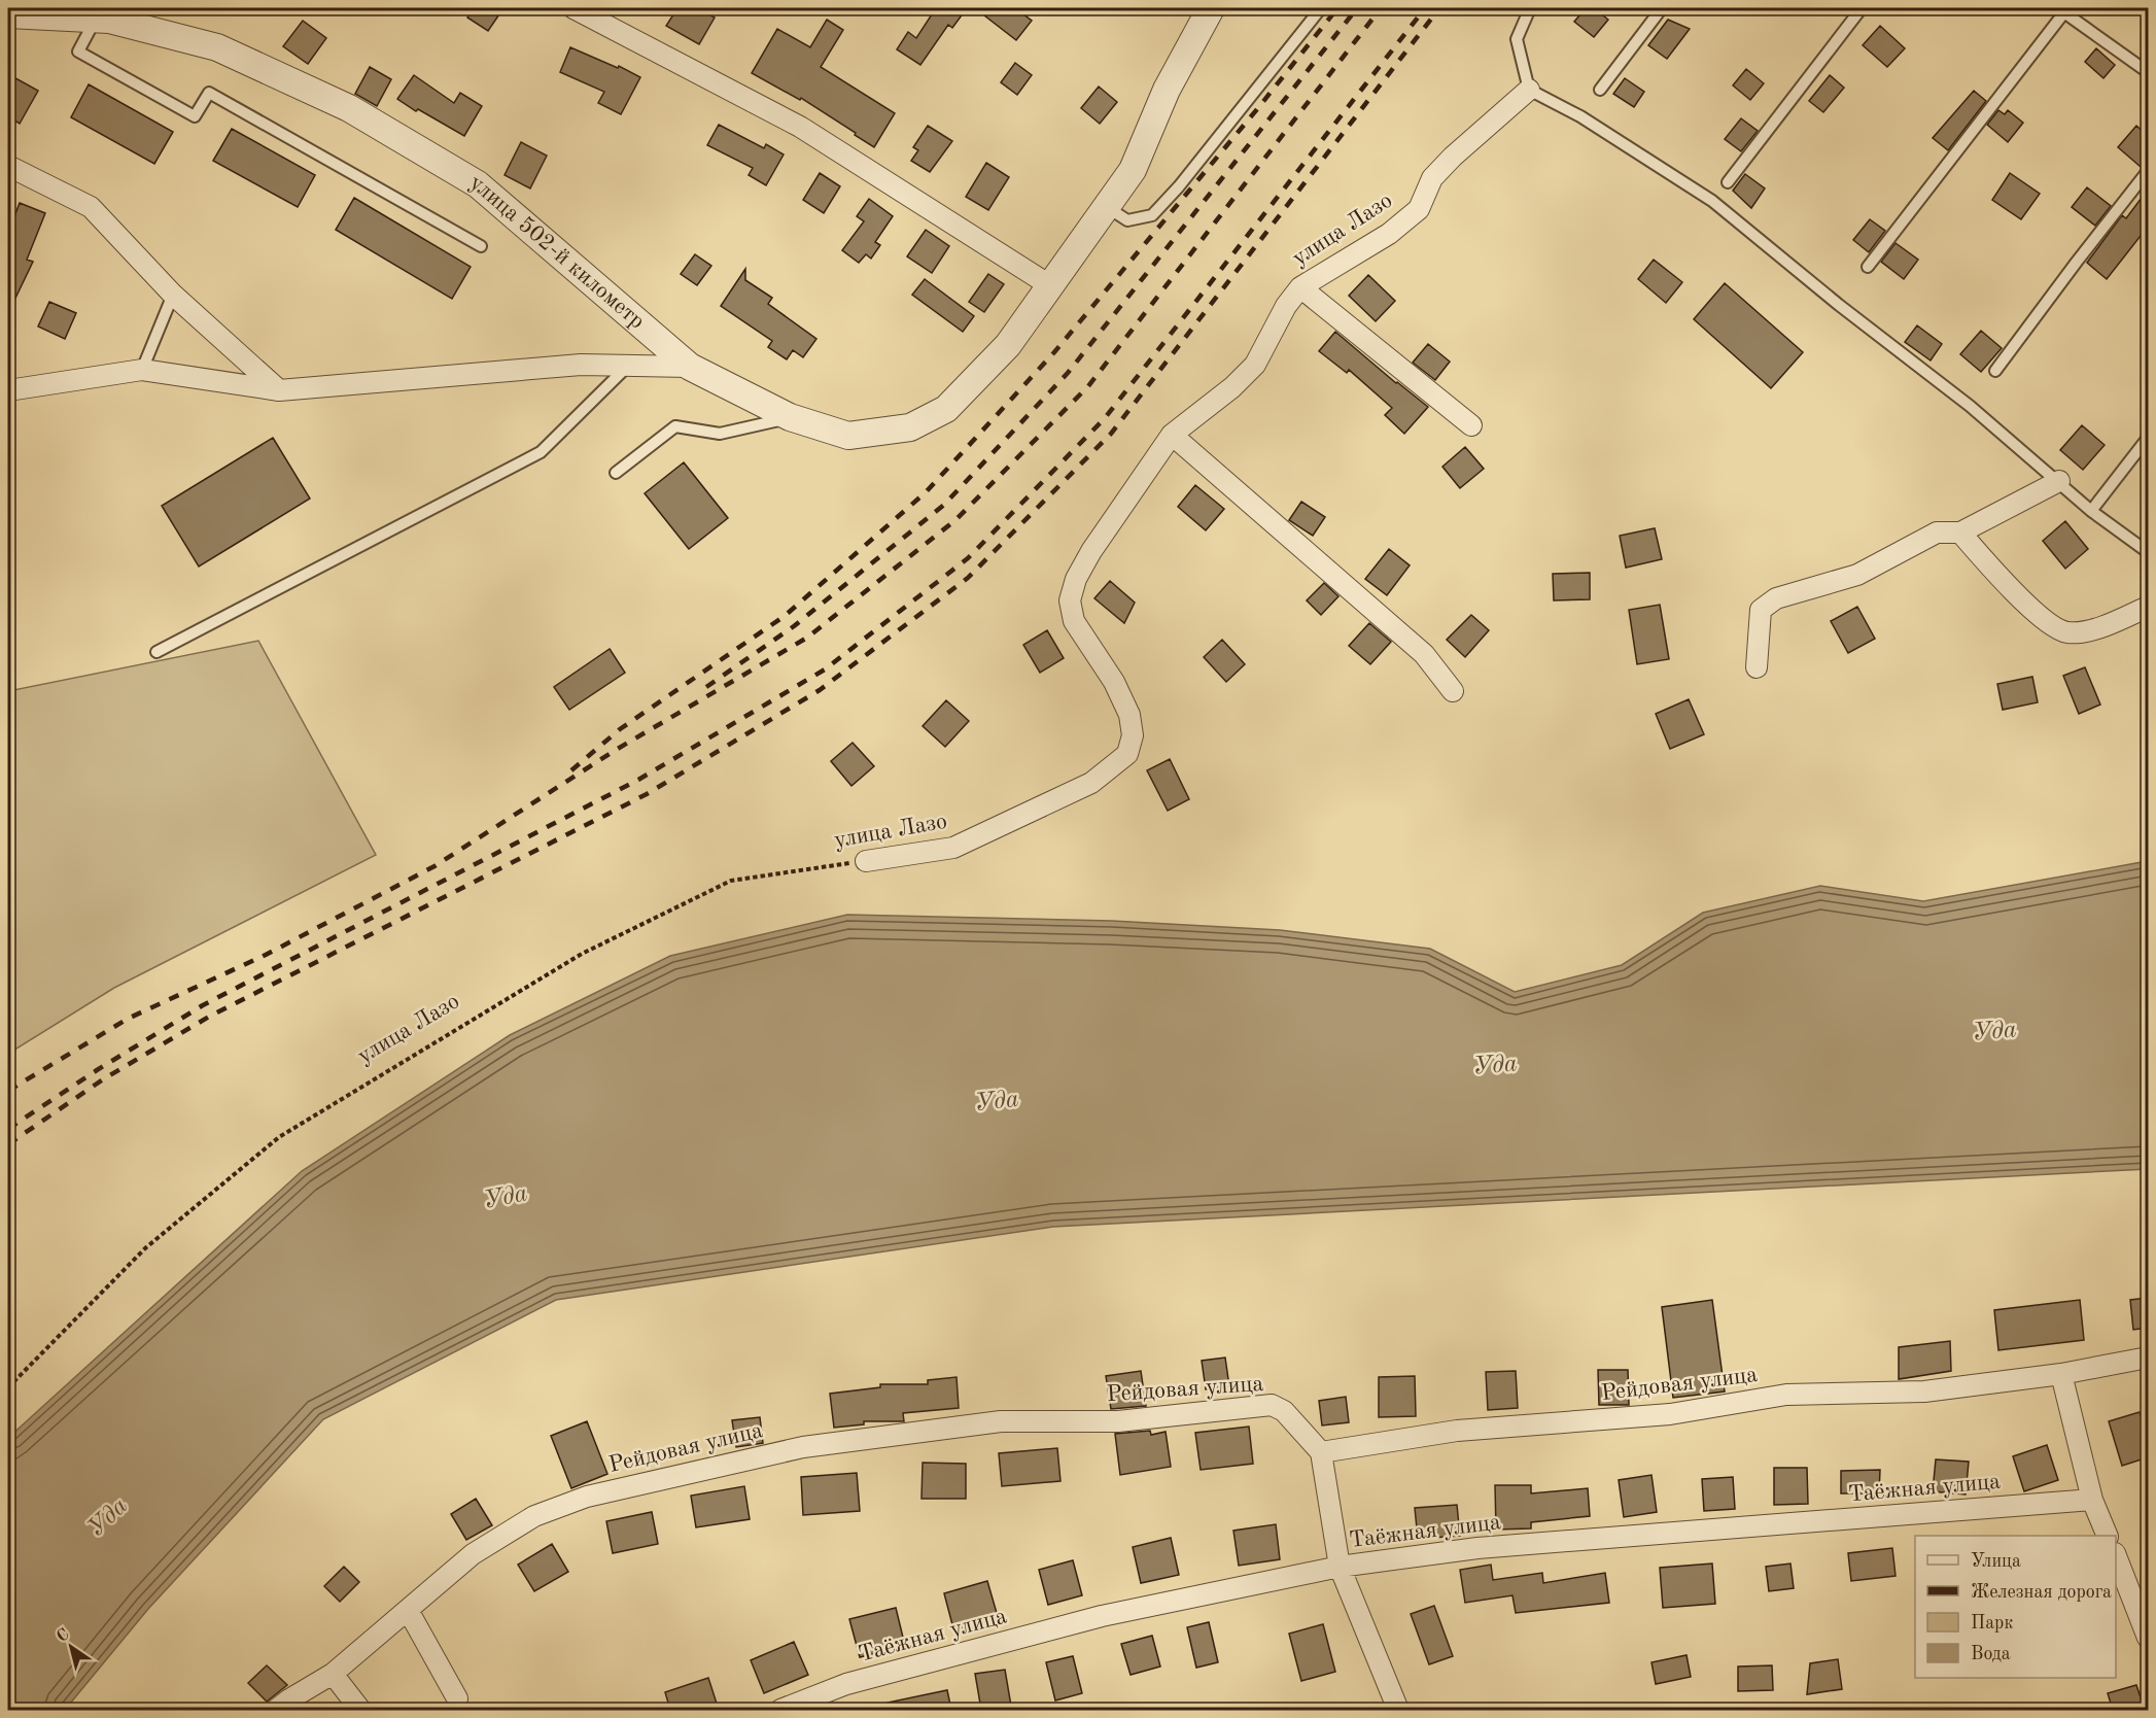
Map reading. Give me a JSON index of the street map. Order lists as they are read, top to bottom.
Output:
{
  "streets": {
    "street": [
      "улица Лазо",
      "улица 502-й километр",
      "Рейдовая улица",
      "Таёжная улица"
    ]
  },
  "water": ["Уда"],
  "legend": [
    "Улица",
    "Железная дорога",
    "Парк",
    "Вода"
  ],
  "north": "top left"
}
